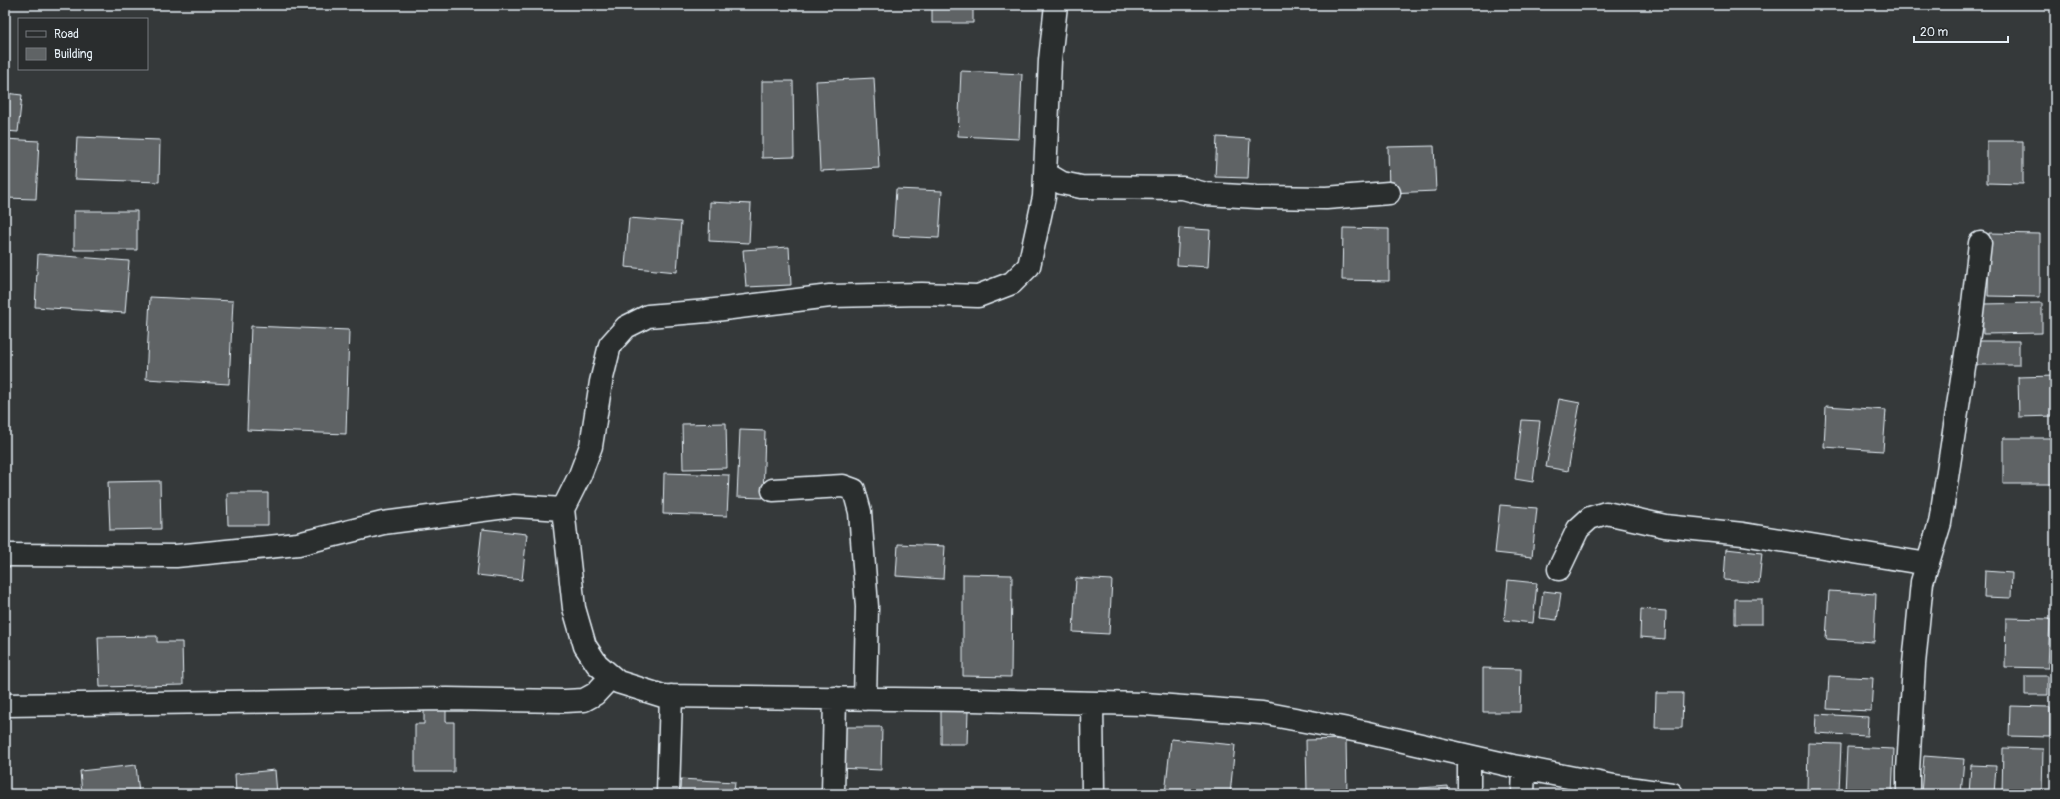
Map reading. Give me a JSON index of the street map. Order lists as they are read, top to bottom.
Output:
{
  "legend": ["Road", "Building"],
  "scale_bar": "20 m"
}
